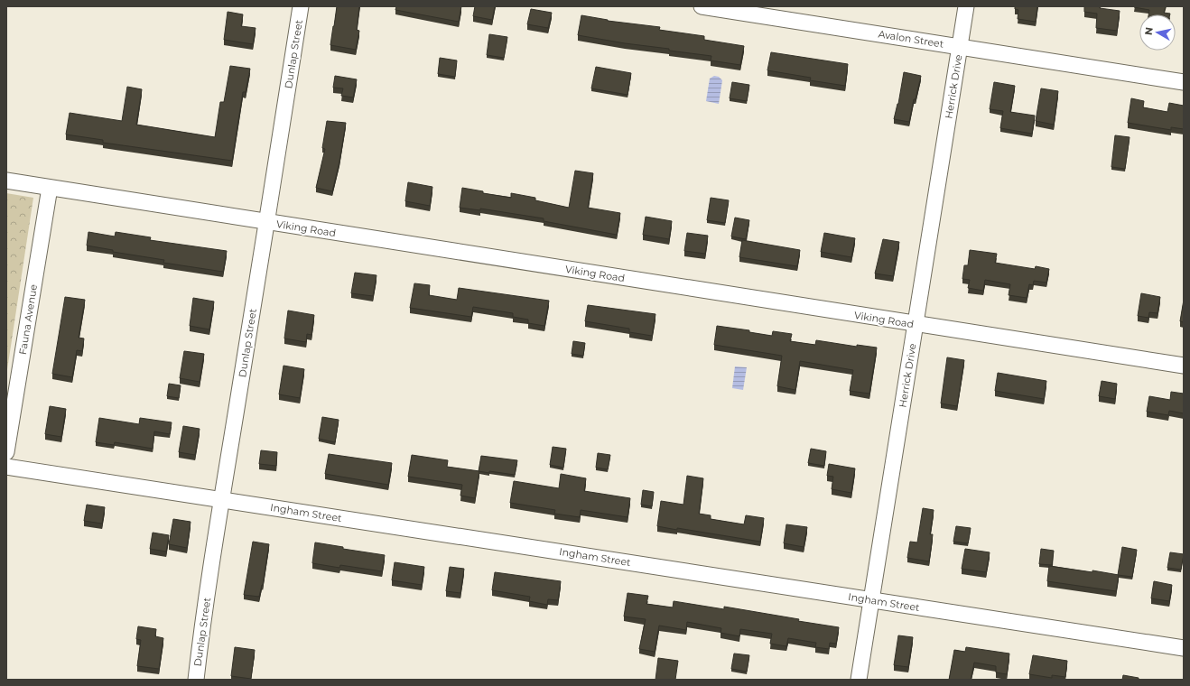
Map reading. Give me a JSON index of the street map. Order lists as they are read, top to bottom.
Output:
{
  "streets": {
    "street": [
      "Avalon Street",
      "Dunlap Street",
      "Herrick Drive",
      "Viking Road",
      "Fauna Avenue",
      "Ingham Street"
    ]
  },
  "crossings": [
    ["Avalon Street", "Herrick Drive"],
    ["Dunlap Street", "Viking Road"],
    ["Dunlap Street", "Ingham Street"],
    ["Herrick Drive", "Viking Road"],
    ["Herrick Drive", "Ingham Street"],
    ["Viking Road", "Fauna Avenue"]
  ],
  "north": "left"
}
